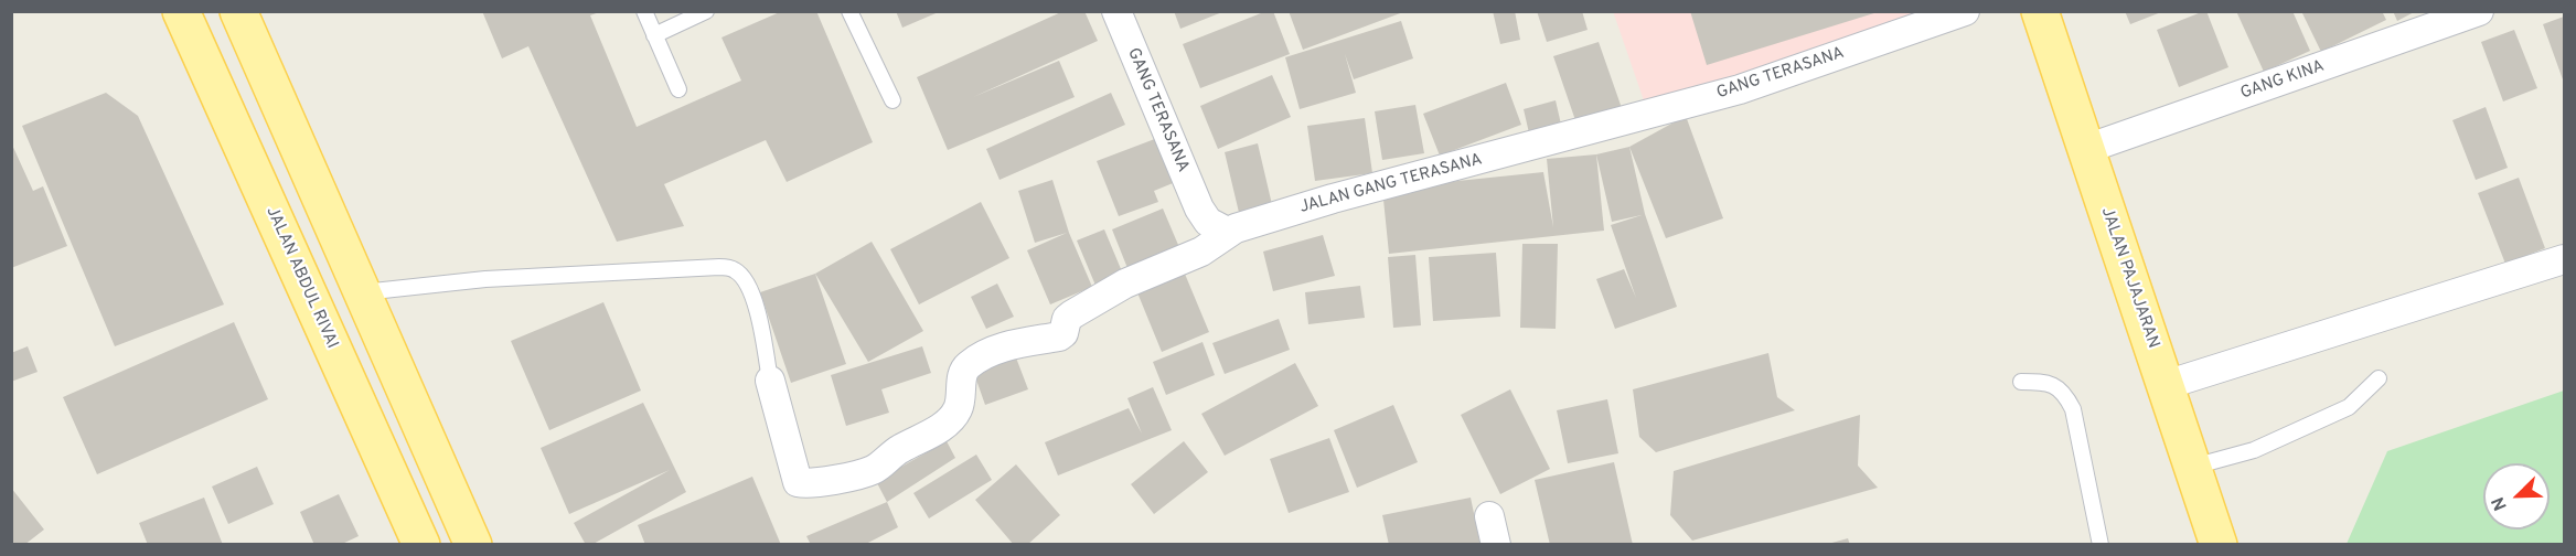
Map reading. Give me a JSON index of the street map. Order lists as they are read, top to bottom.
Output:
{
  "streets": {
    "main road": ["JALAN ABDUL RIVAI", "JALAN PAJAJARAN"],
    "street": ["GANG TERASANA", "GANG KINA", "JALAN GANG TERASANA"]
  },
  "crossings": [
    ["GANG TERASANA", "JALAN GANG TERASANA"],
    ["GANG KINA", "JALAN PAJAJARAN"]
  ],
  "north": "bottom left"
}
